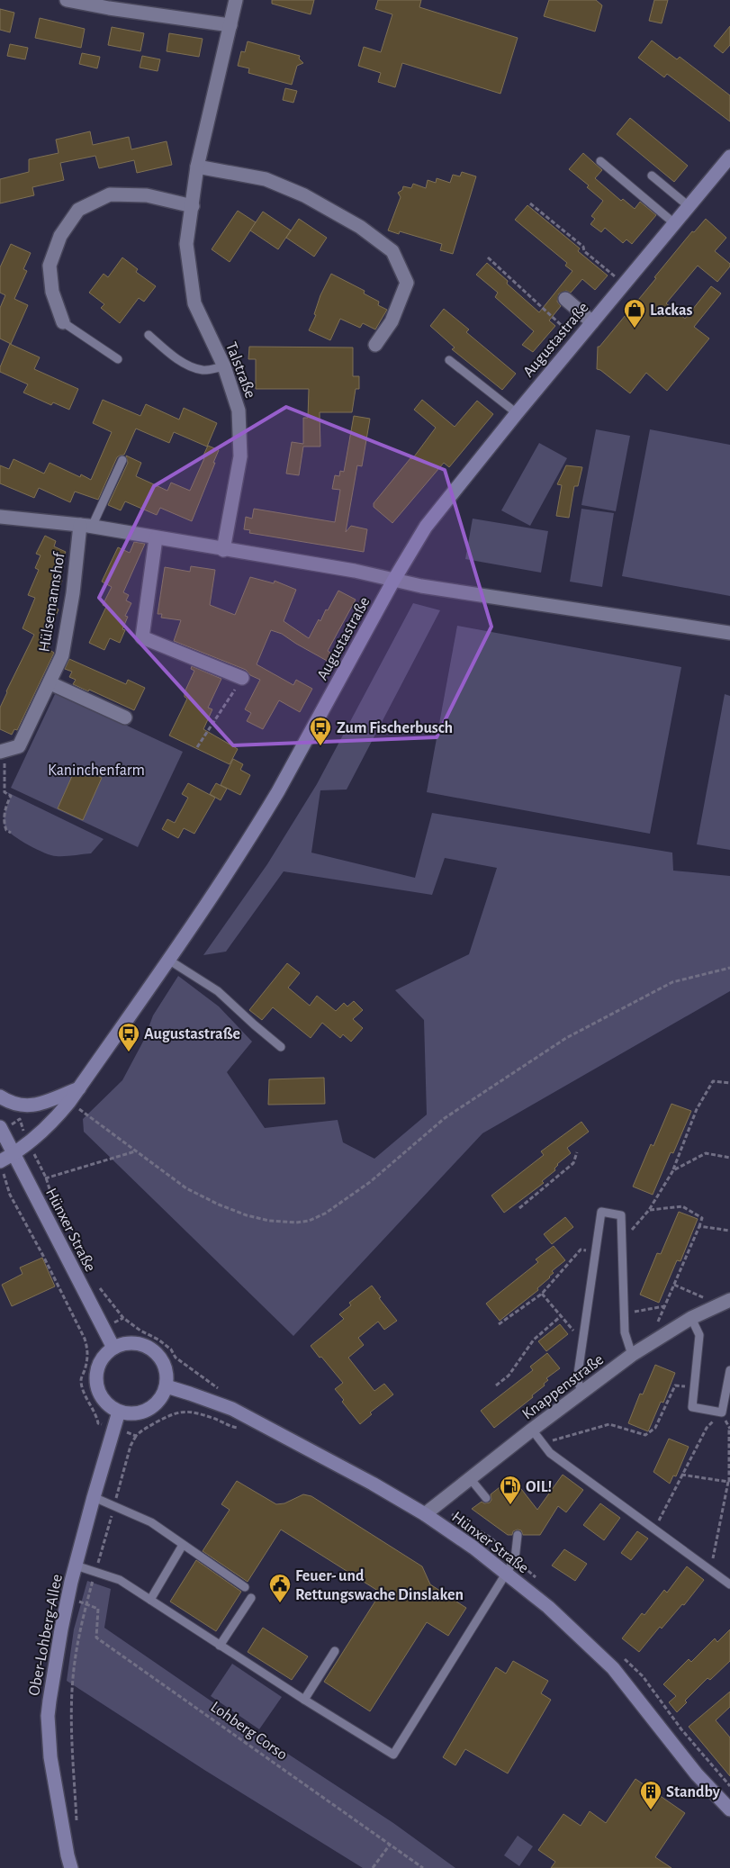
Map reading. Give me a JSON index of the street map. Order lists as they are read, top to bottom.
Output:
{
  "streets": {
    "main road": ["Augustastraße", "Hünxer Straße", "Ober-Lohberg-Allee"],
    "street": ["Talstraße", "Hülsemannshof", "Knappenstraße"],
    "path": ["Lohberg Corso"]
  },
  "crossings": [
    ["Augustastraße", "Hünxer Straße"],
    ["Hünxer Straße", "Knappenstraße"],
    ["Hünxer Straße", "Ober-Lohberg-Allee"]
  ],
  "parks": ["Kaninchenfarm"],
  "places": {
    "shop": ["Lackas"],
    "bus stop": ["Zum Fischerbusch", "Augustastraße"],
    "fuel station": ["OIL!"],
    "public building": ["Feuer- und Rettungswache Dinslaken"],
    "building": ["Standby"]
  }
}
